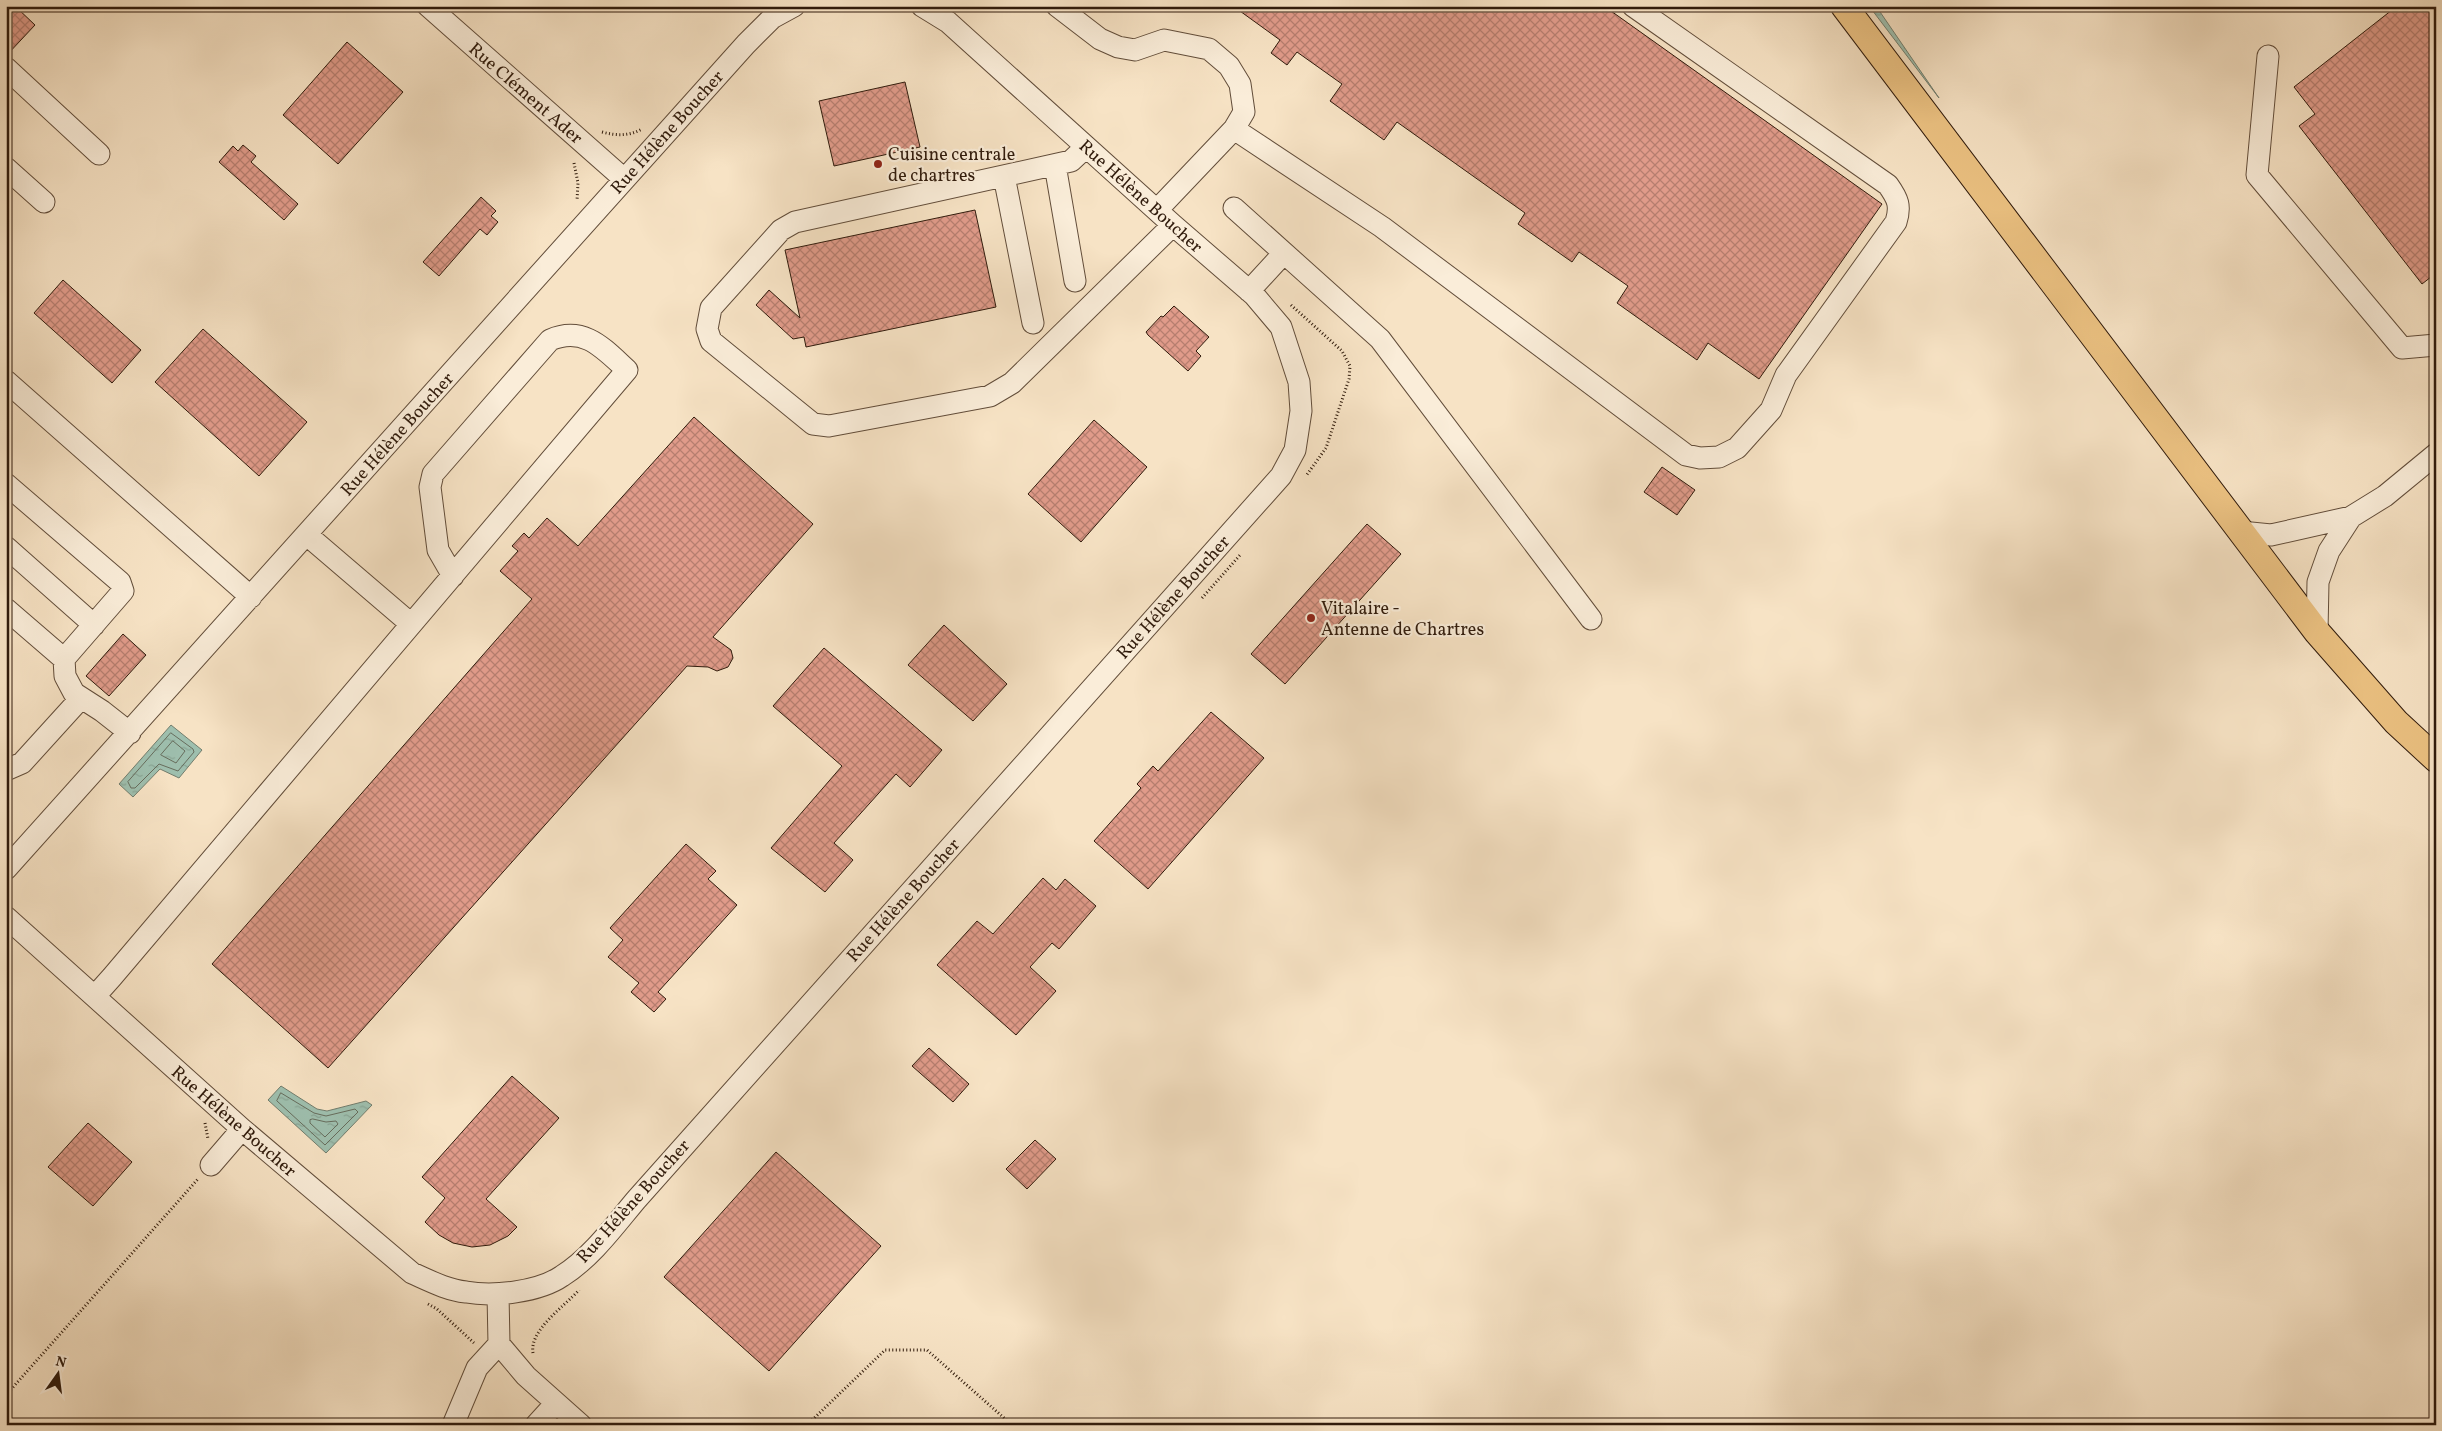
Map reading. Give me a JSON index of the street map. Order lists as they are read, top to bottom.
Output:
{
  "streets": {
    "street": ["Rue Clément Ader", "Rue Hélène Boucher"]
  },
  "crossings": [
    ["Rue Clément Ader", "Rue Hélène Boucher"]
  ],
  "places": ["Cuisine centrale de chartres", "Vitalaire - Antenne de Chartres"],
  "north": "top"
}
